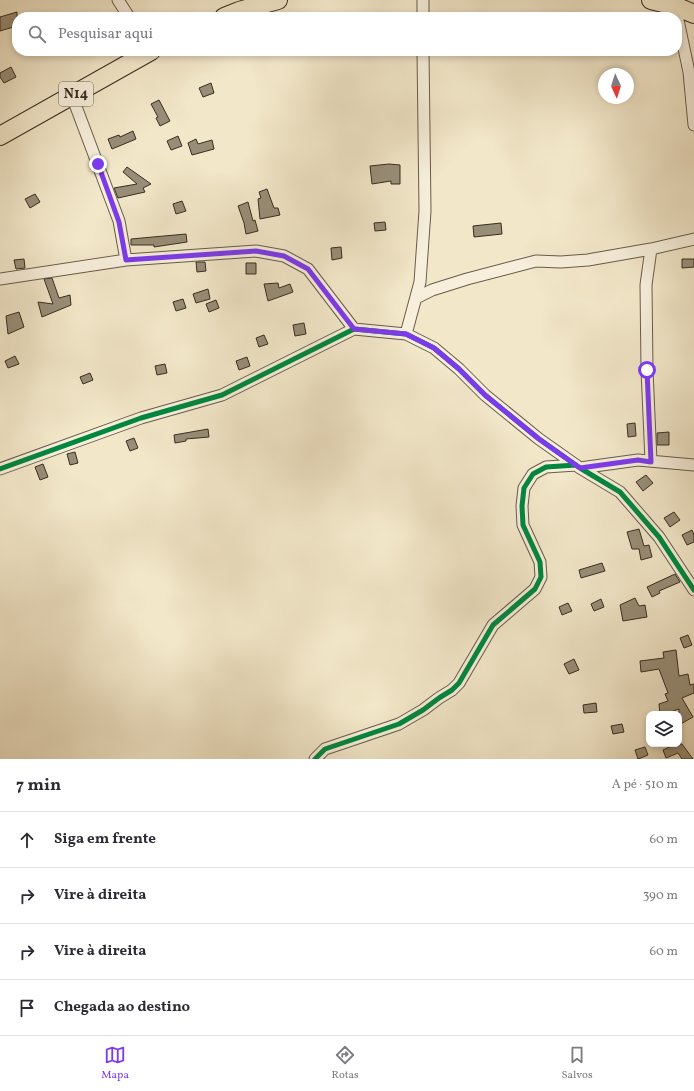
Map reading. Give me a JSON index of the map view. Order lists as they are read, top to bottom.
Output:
{
  "streets": {
    "main road": ["N14"]
  },
  "north": "bottom",
  "page": {
    "search": "Pesquisar aqui",
    "heading": ["7 min", "A pé · 510 m"],
    "list": [
      ["Siga em frente", "60 m"],
      ["Vire à direita", "390 m"],
      ["Vire à direita", "60 m"],
      "Chegada ao destino"
    ],
    "nav": ["Mapa", "Rotas", "Salvos"]
  }
}
